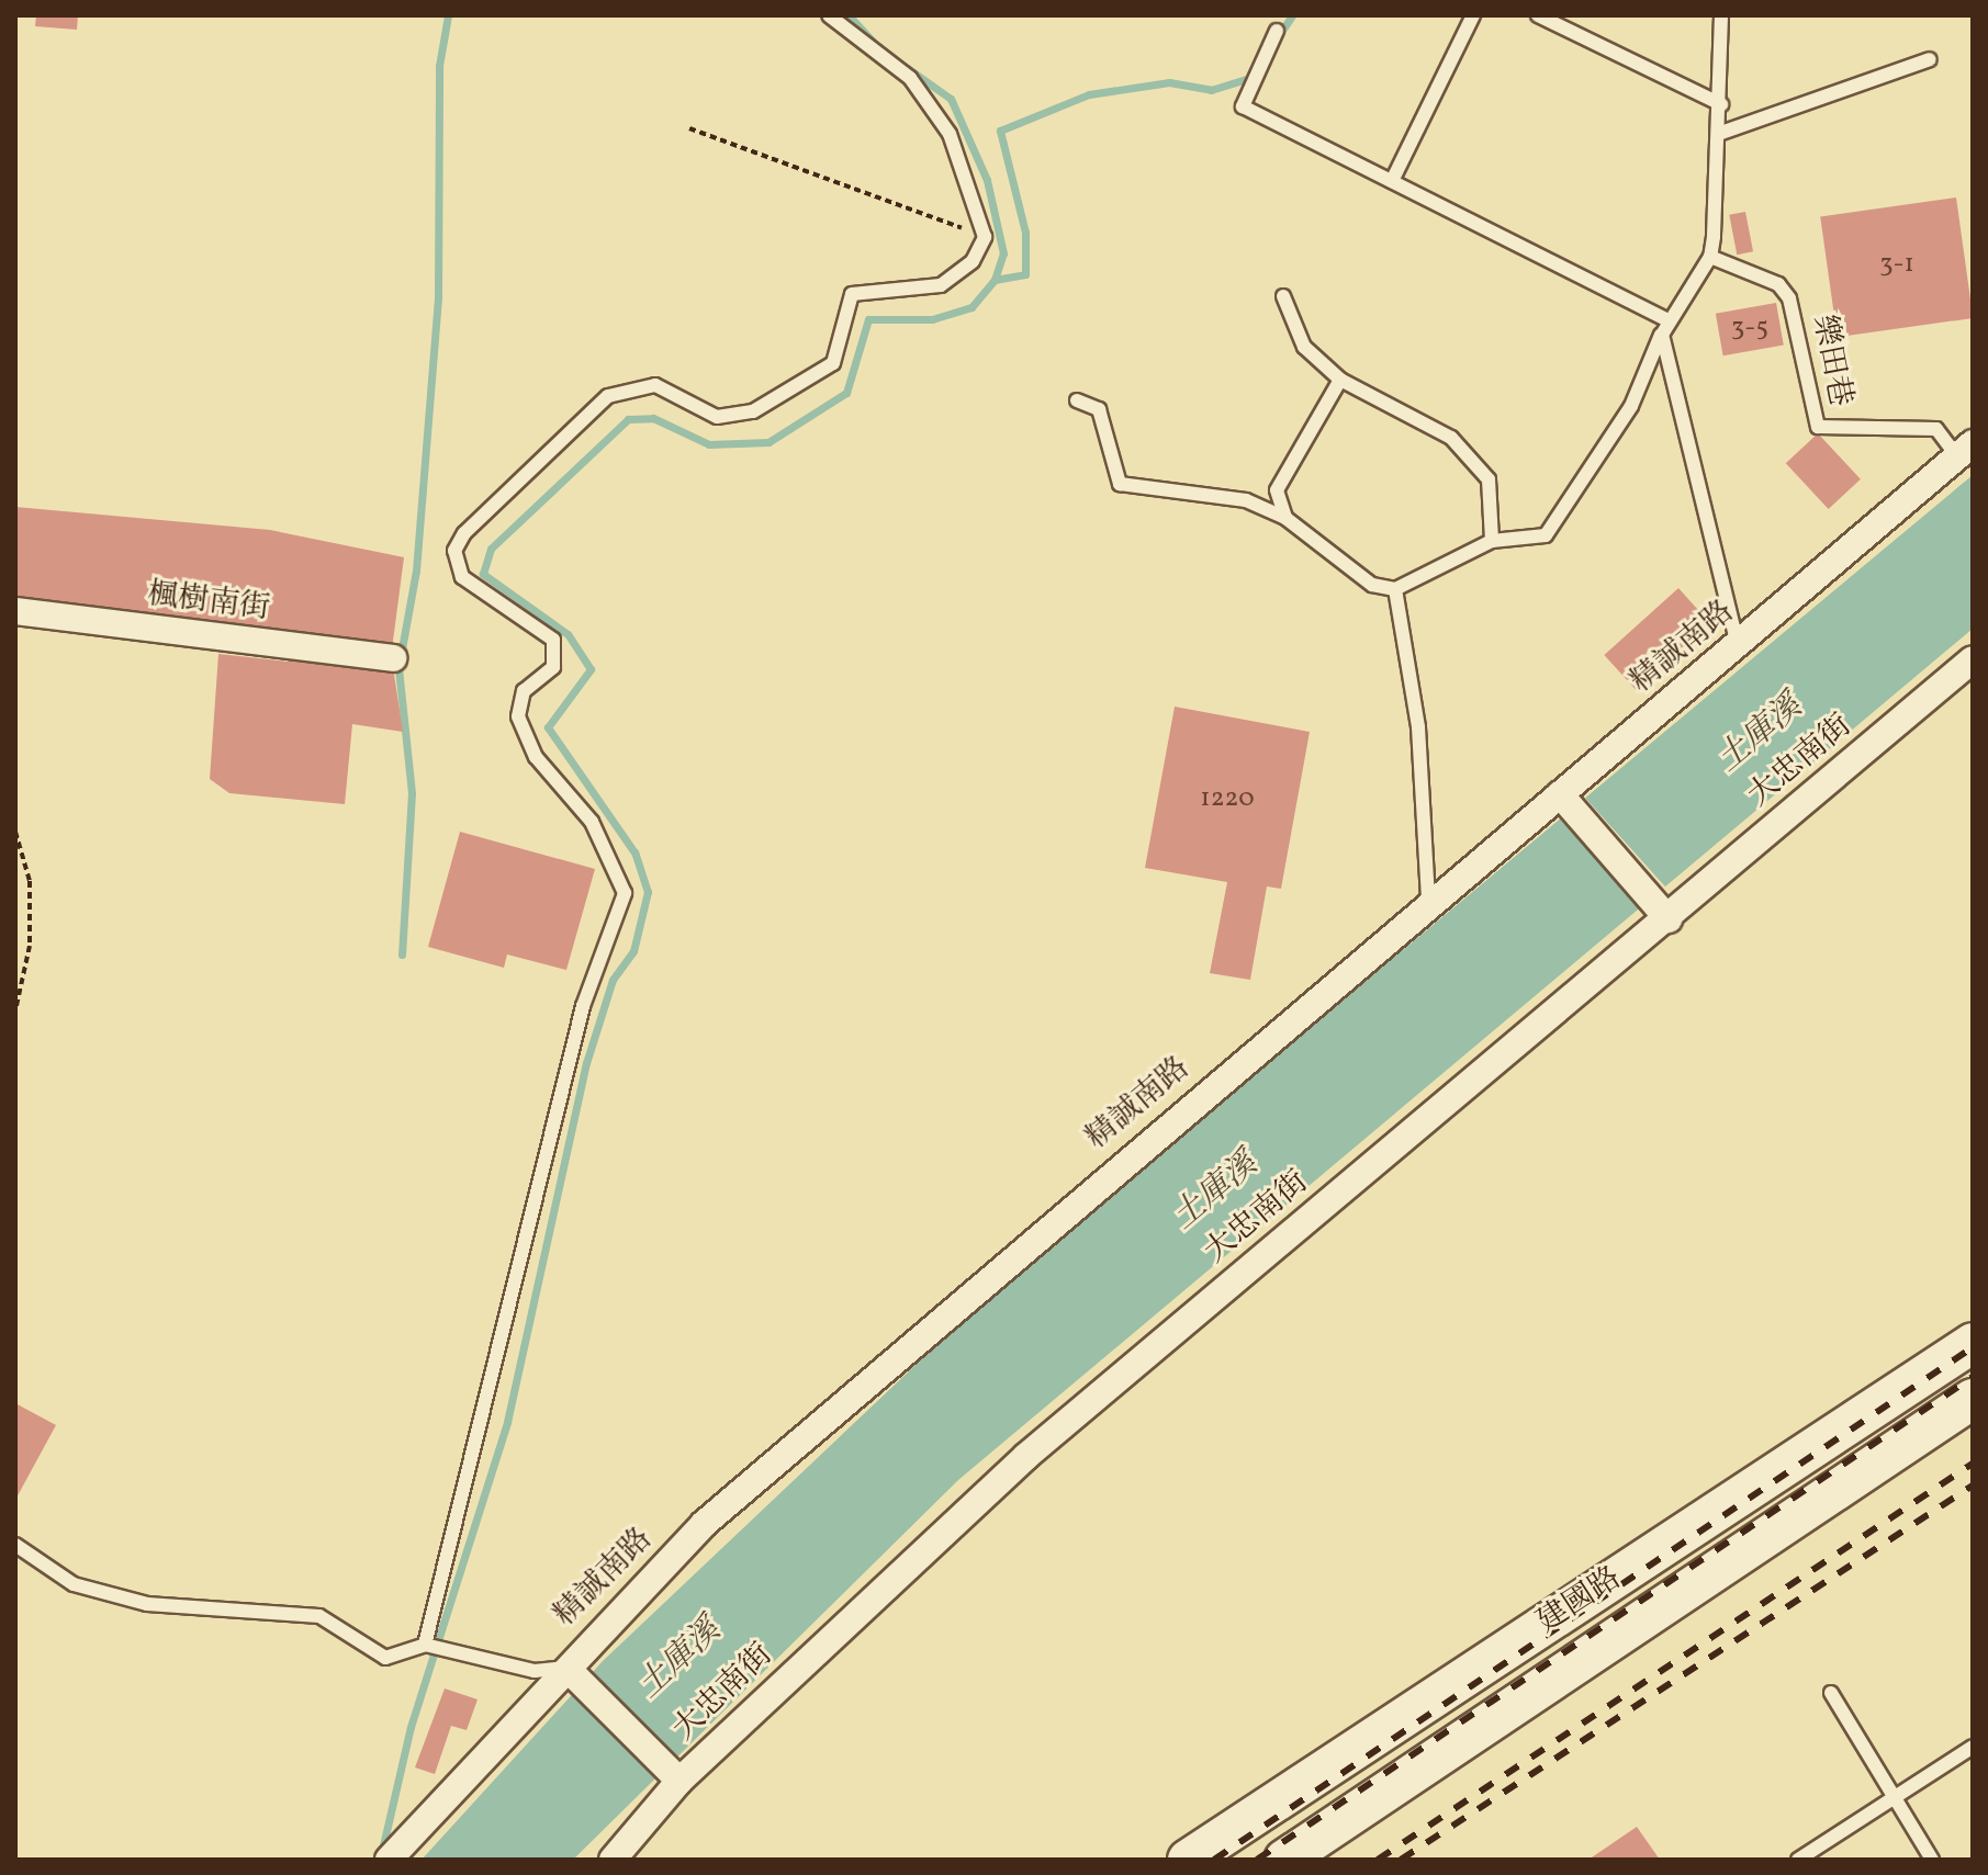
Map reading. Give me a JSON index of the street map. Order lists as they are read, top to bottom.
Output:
{
  "streets": {
    "main road": ["建國路"],
    "street": ["楓樹南街", "精誠南路", "大忠南街"],
    "lane": ["樂田巷"]
  },
  "crossings": [
    ["樂田巷", "精誠南路"]
  ],
  "water": ["土庫溪"],
  "house_numbers": ["3-1", "3-5", "1220"]
}
